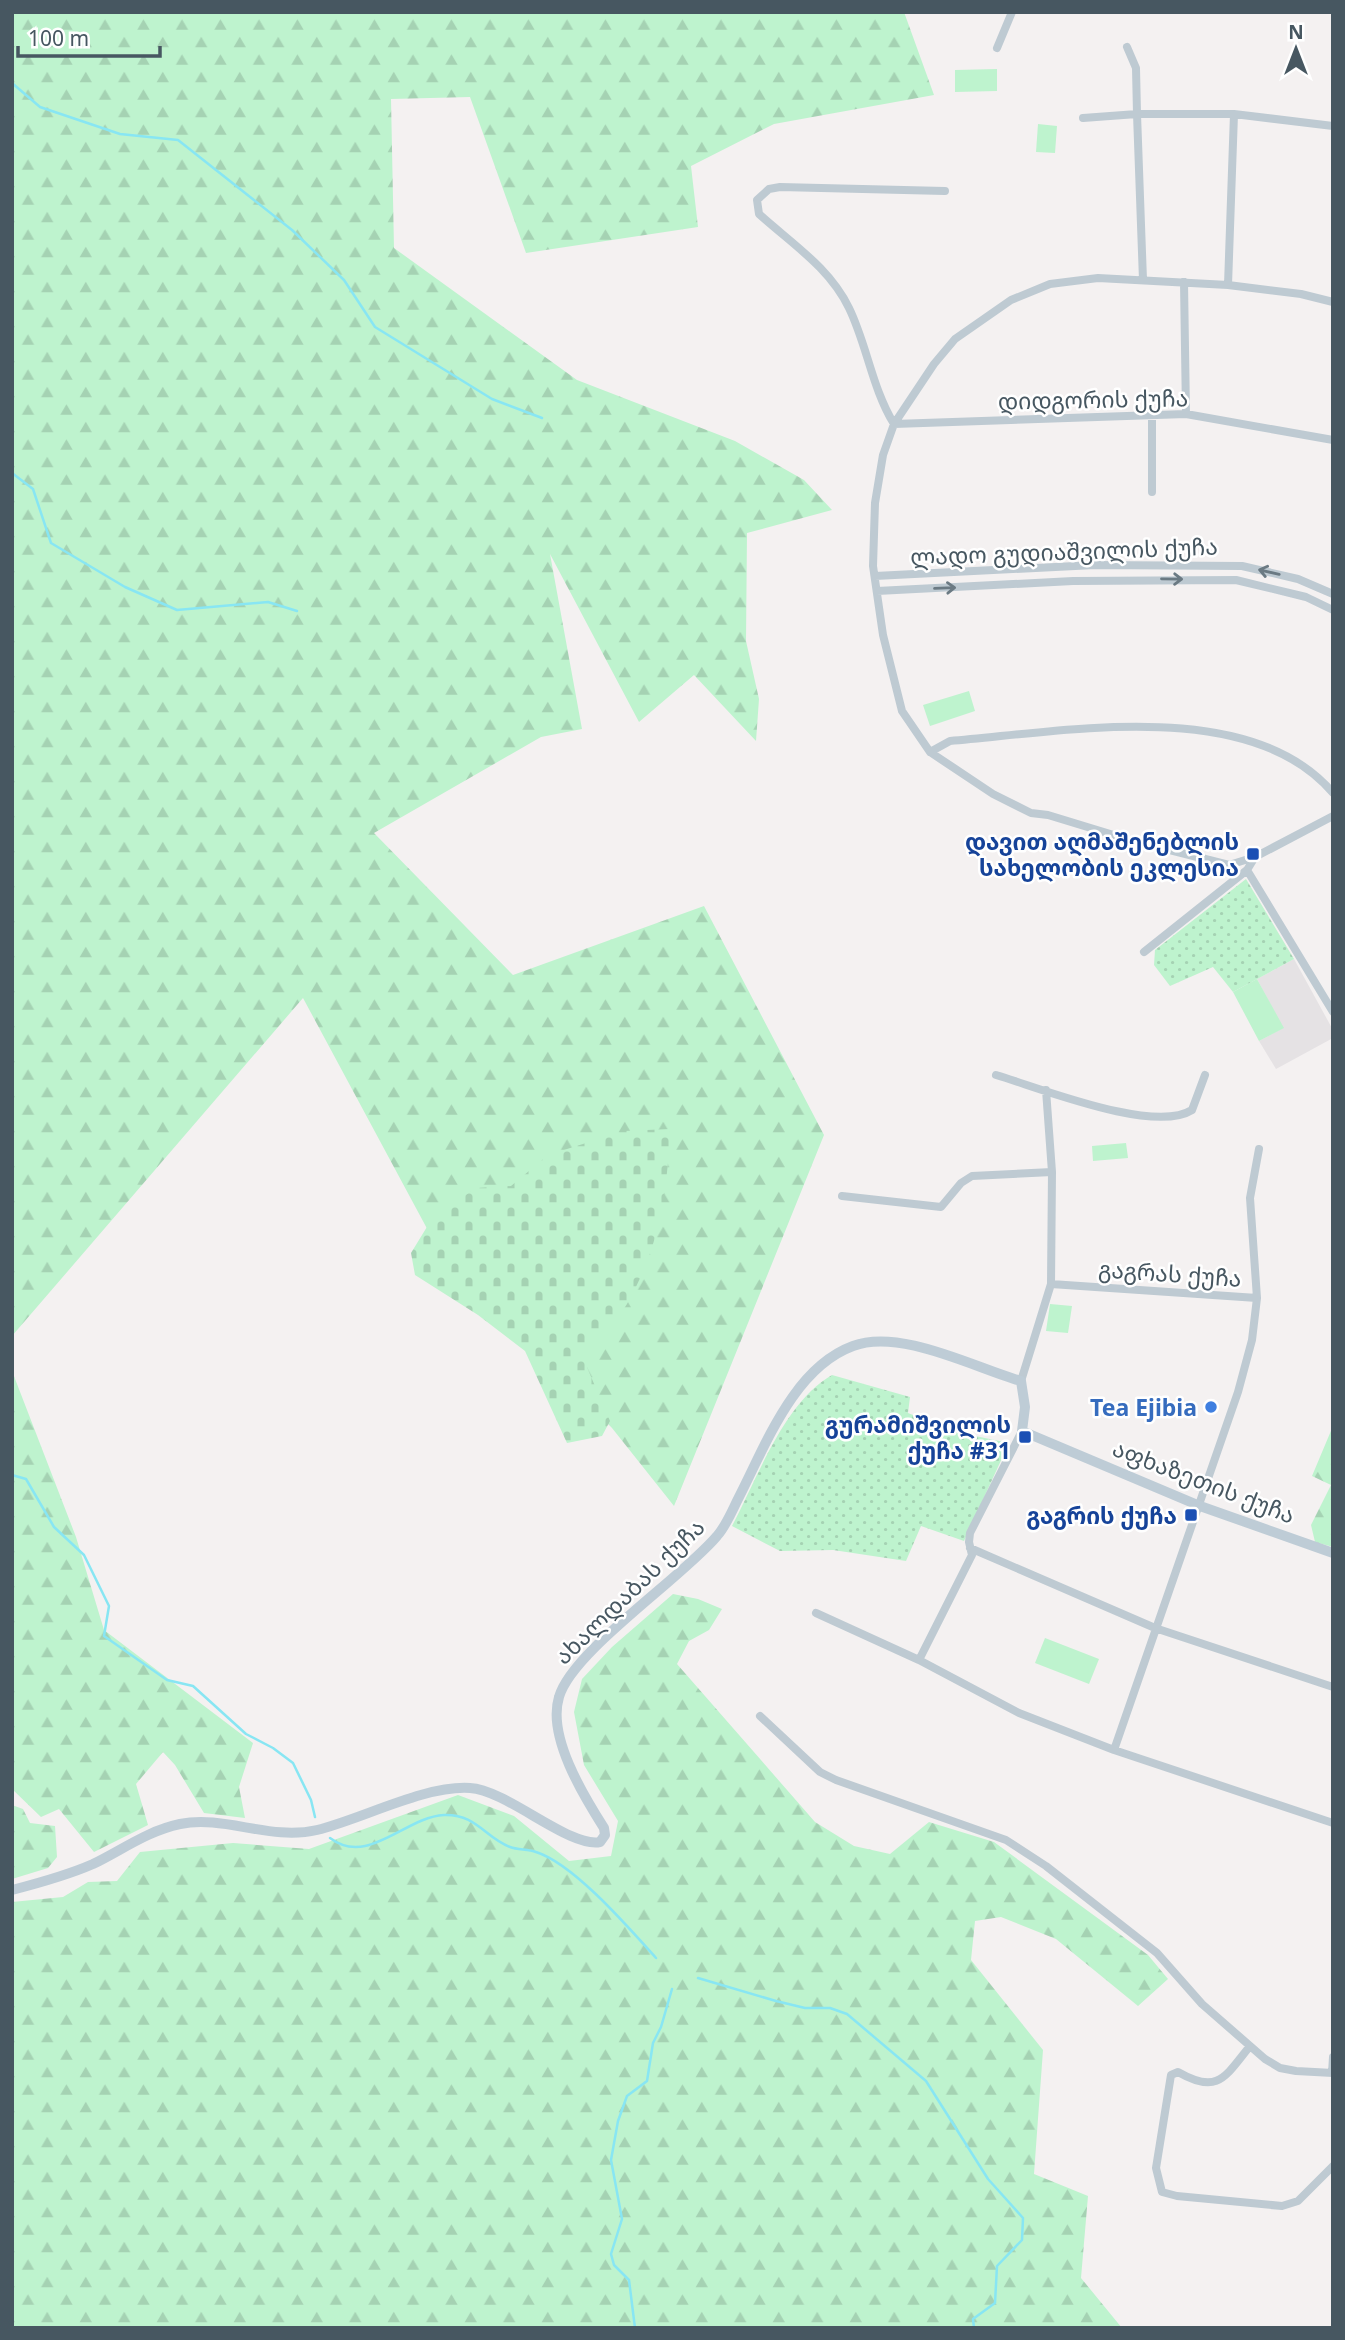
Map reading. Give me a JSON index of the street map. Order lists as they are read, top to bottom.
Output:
{
  "streets": {
    "street": [
      "დიდგორის ქუჩა",
      "ლადო გუდიაშვილის ქუჩა",
      "გაგრას ქუჩა",
      "აფხაზეთის ქუჩა",
      "ახალდაბას ქუჩა"
    ]
  },
  "crossings": [
    ["გაგრას ქუჩა", "აფხაზეთის ქუჩა"]
  ],
  "places": {
    "transit": ["დავით აღმაშენებლის სახელობის ეკლესია", "გურამიშვილის ქუჩა #31", "გაგრის ქუჩა"],
    "other": ["Tea Ejibia"]
  },
  "scale_bar": "100 m",
  "north": "top"
}
